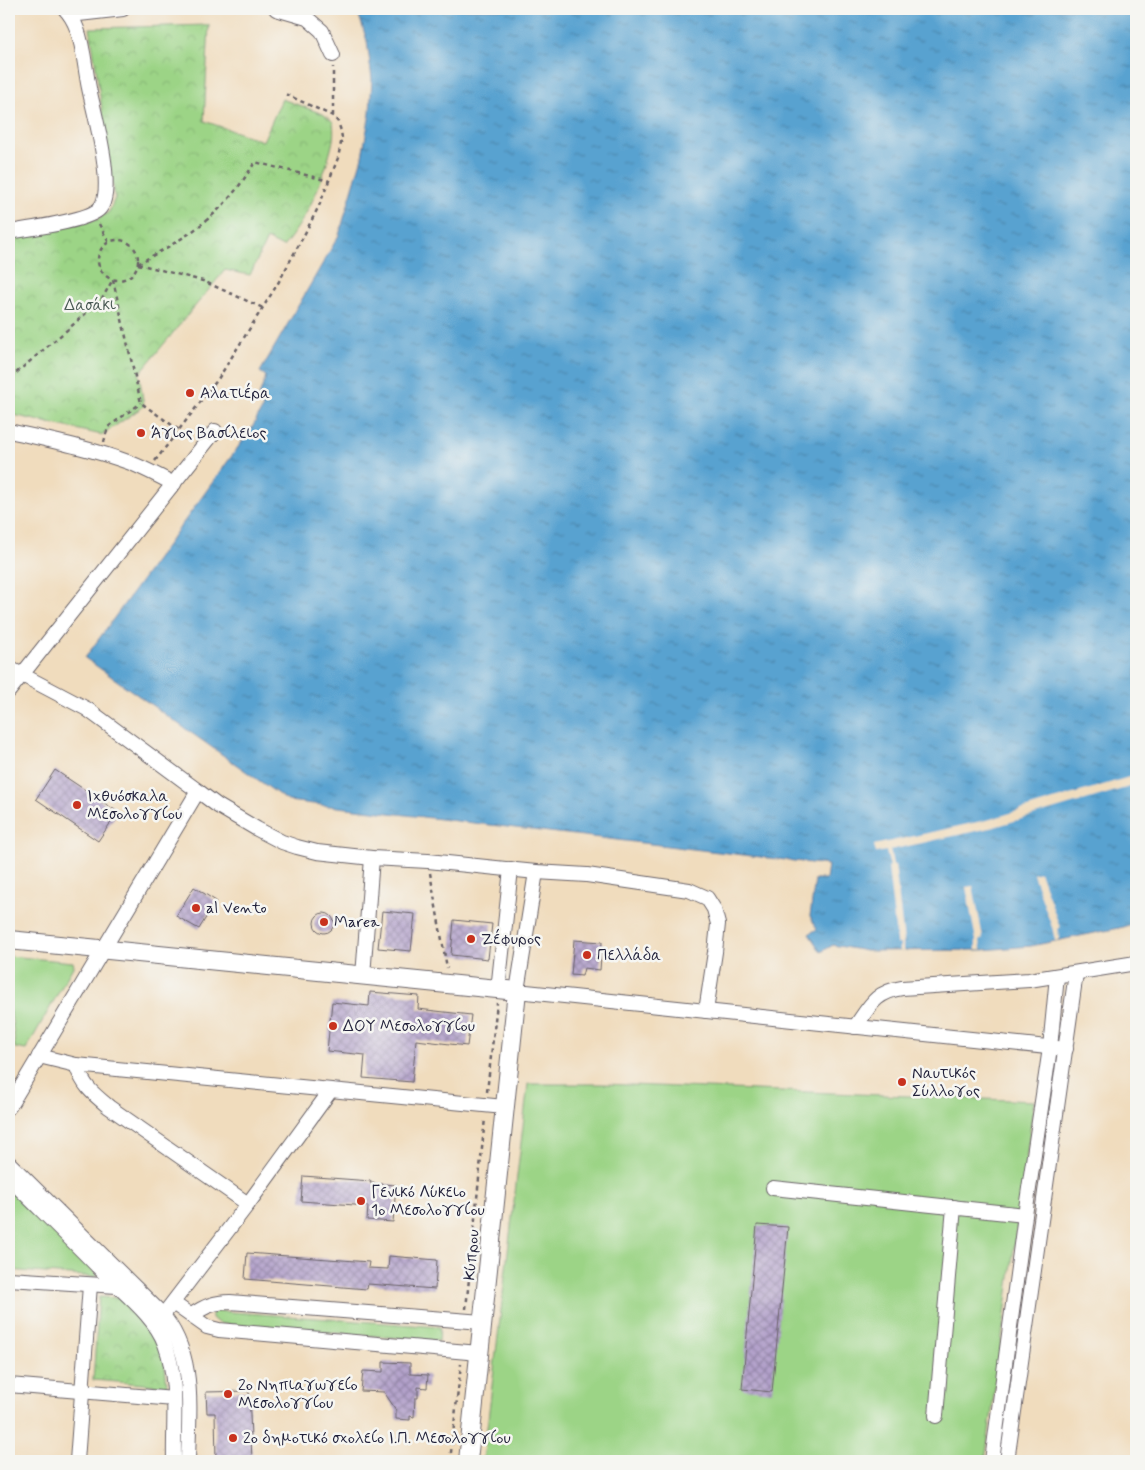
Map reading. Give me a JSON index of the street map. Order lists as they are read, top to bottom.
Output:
{
  "streets": {
    "main road": ["Κύπρου"]
  },
  "parks": ["Δασάκι"],
  "places": [
    "Αλατιέρα",
    "Άγιος Βασίλειος",
    "Ιχθυόσκαλα Μεσολογγίου",
    "al Vento",
    "Marea",
    "Ζέφυρος",
    "Πελλάδα",
    "ΔΟΥ Μεσολογγίου",
    "Ναυτικός Σύλλογος",
    "Γενικό Λύκειο 1ο Μεσολογγίου",
    "2ο Νηπιαγωγείο Μεσολογγίου",
    "2ο δημοτικό σχολείο Ι.Π. Μεσολογγίου"
  ]
}
